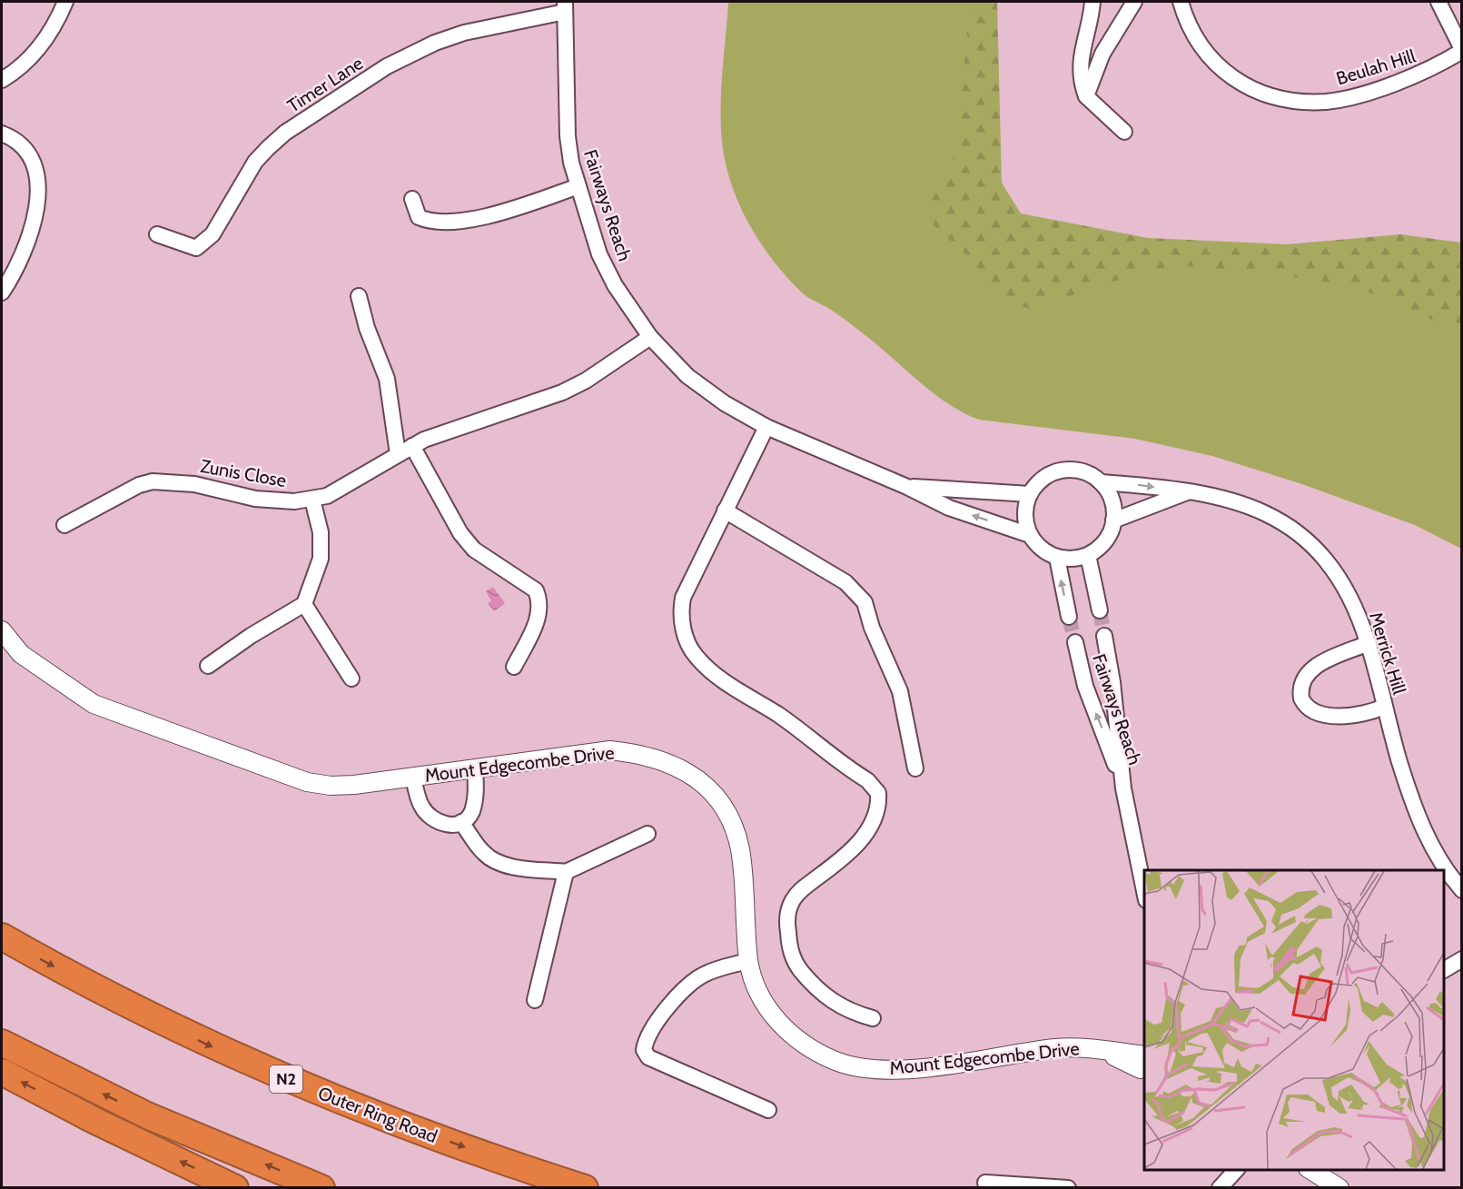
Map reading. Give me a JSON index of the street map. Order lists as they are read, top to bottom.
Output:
{
  "streets": {
    "highway": ["N2", "Outer Ring Road"],
    "street": [
      "Beulah Hill",
      "Timer Lane",
      "Fairways Reach",
      "Zunis Close",
      "Merrick Hill",
      "Mount Edgecombe Drive"
    ]
  },
  "crossings": [
    ["Timer Lane", "Fairways Reach"],
    ["Fairways Reach", "Zunis Close"],
    ["Fairways Reach", "Merrick Hill"]
  ]
}
